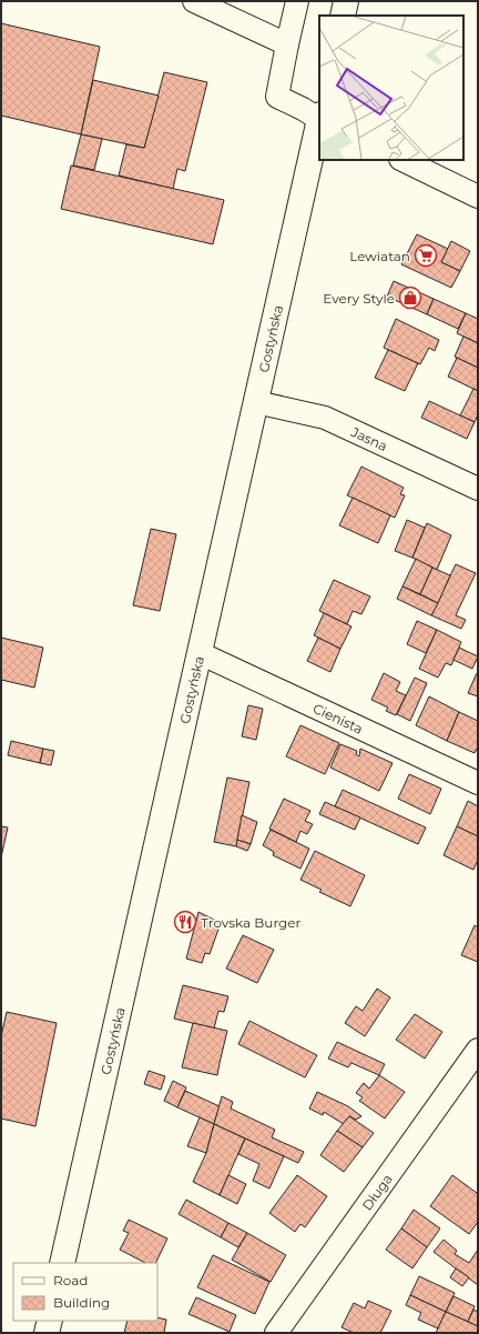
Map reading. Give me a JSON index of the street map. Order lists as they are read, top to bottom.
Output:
{
  "streets": {
    "main road": ["Gostyńska"],
    "street": ["Jasna", "Cienista", "Długa"]
  },
  "crossings": [
    ["Gostyńska", "Jasna"],
    ["Gostyńska", "Cienista"]
  ],
  "places": {
    "supermarket": ["Lewiatan"],
    "shop": ["Every Style"],
    "restaurant": ["Trovska Burger"]
  },
  "legend": ["Road", "Building"]
}
